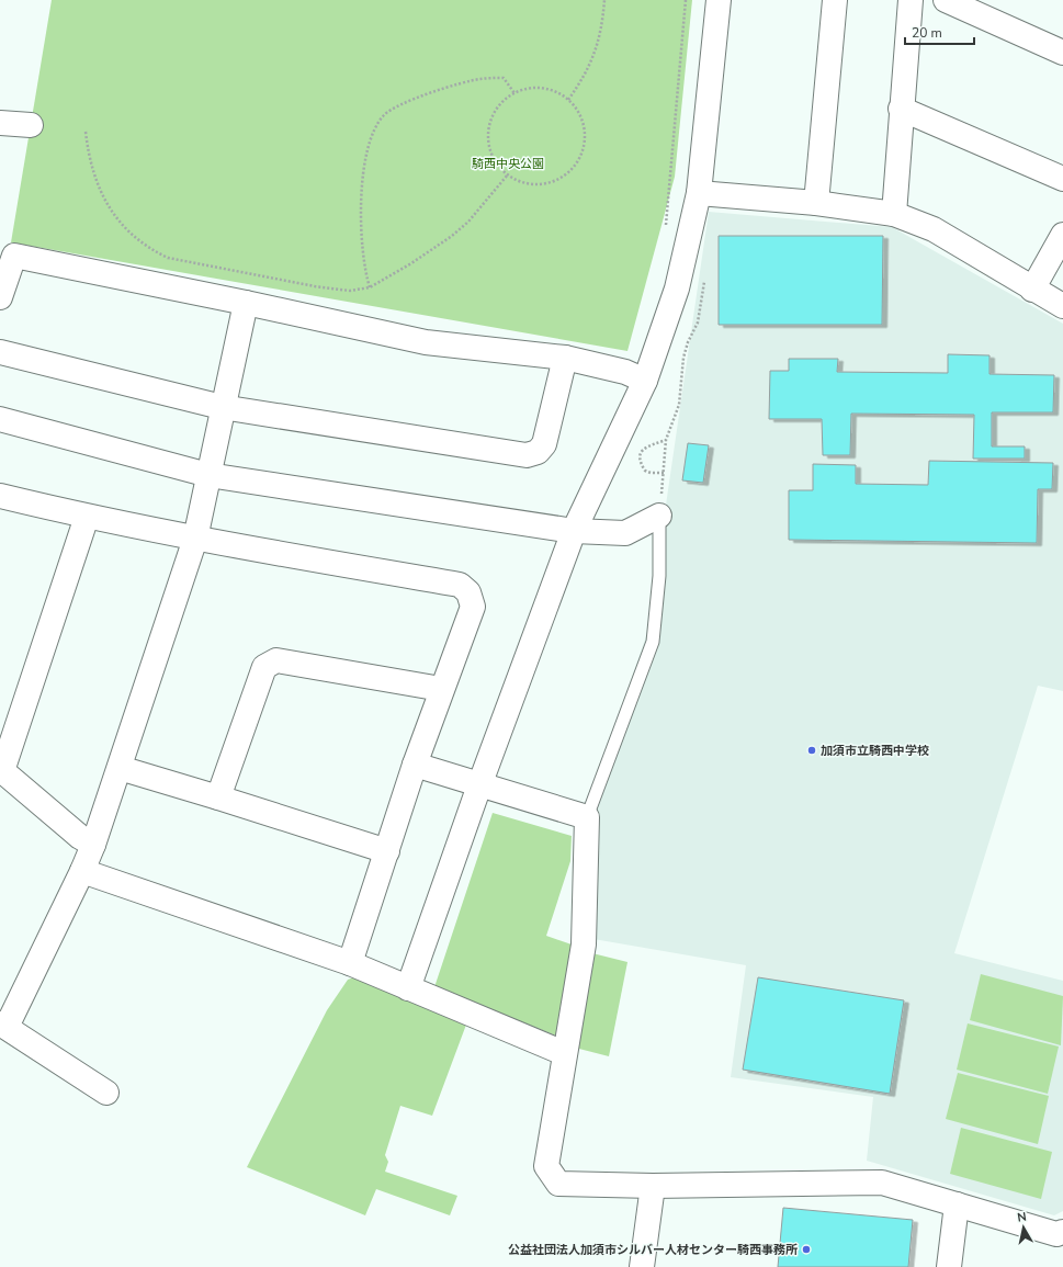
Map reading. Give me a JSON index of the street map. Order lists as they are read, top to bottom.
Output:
{
  "parks": ["騎西中央公園"],
  "places": ["加須市立騎西中学校", "公益社団法人加須市シルバー人材センター騎西事務所"],
  "scale_bar": "20 m",
  "north": "top"
}
